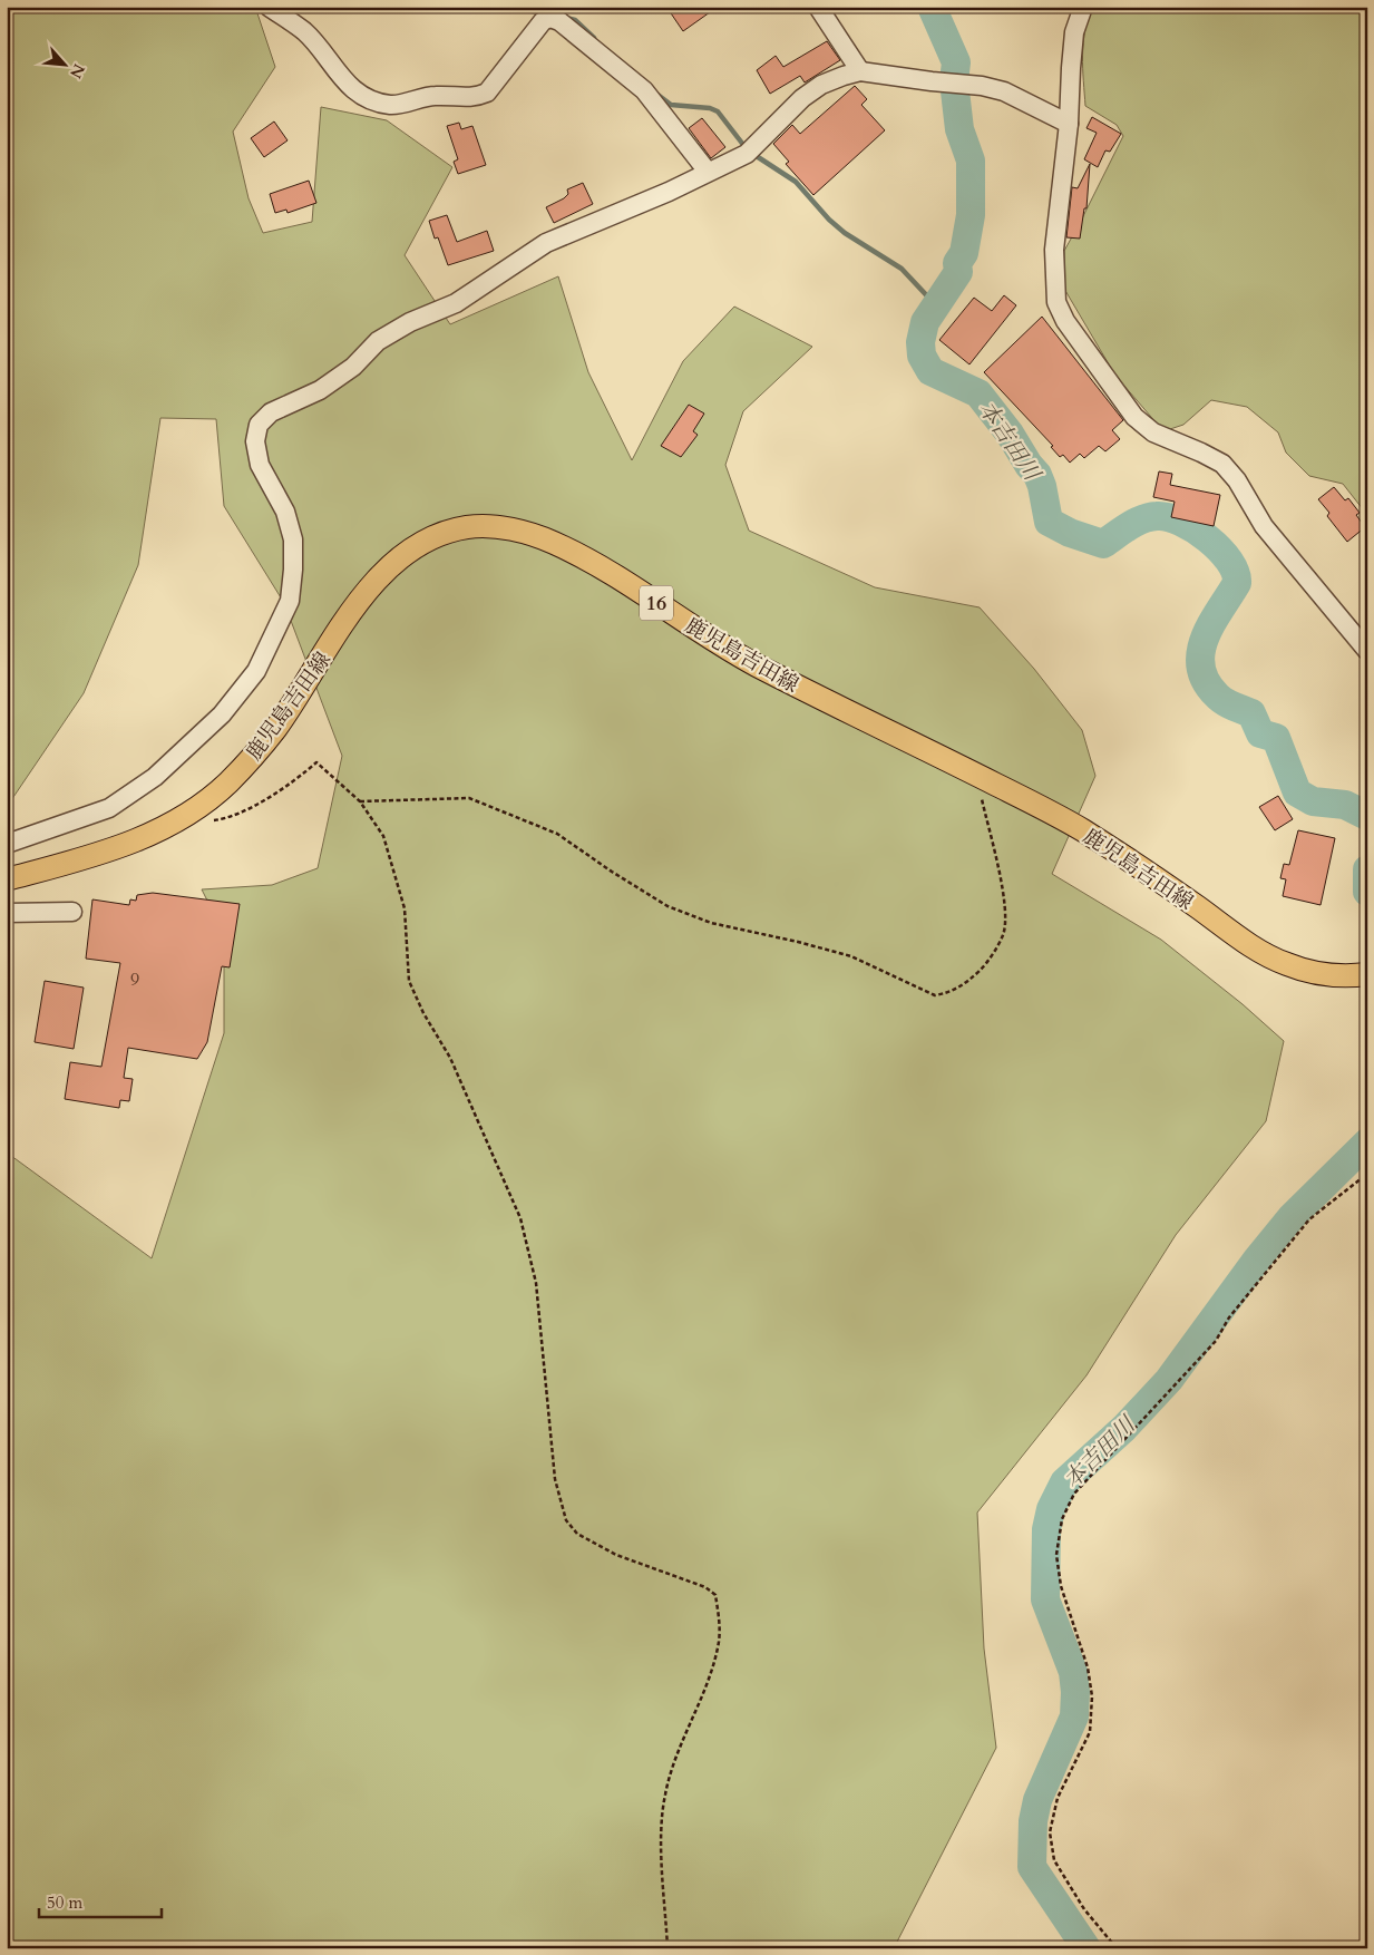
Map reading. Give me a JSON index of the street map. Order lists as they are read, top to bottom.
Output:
{
  "streets": {
    "main road": ["16", "鹿児島吉田線"]
  },
  "water": ["本吉田川"],
  "house_numbers": ["9"],
  "scale_bar": "50 m",
  "north": "bottom right"
}
